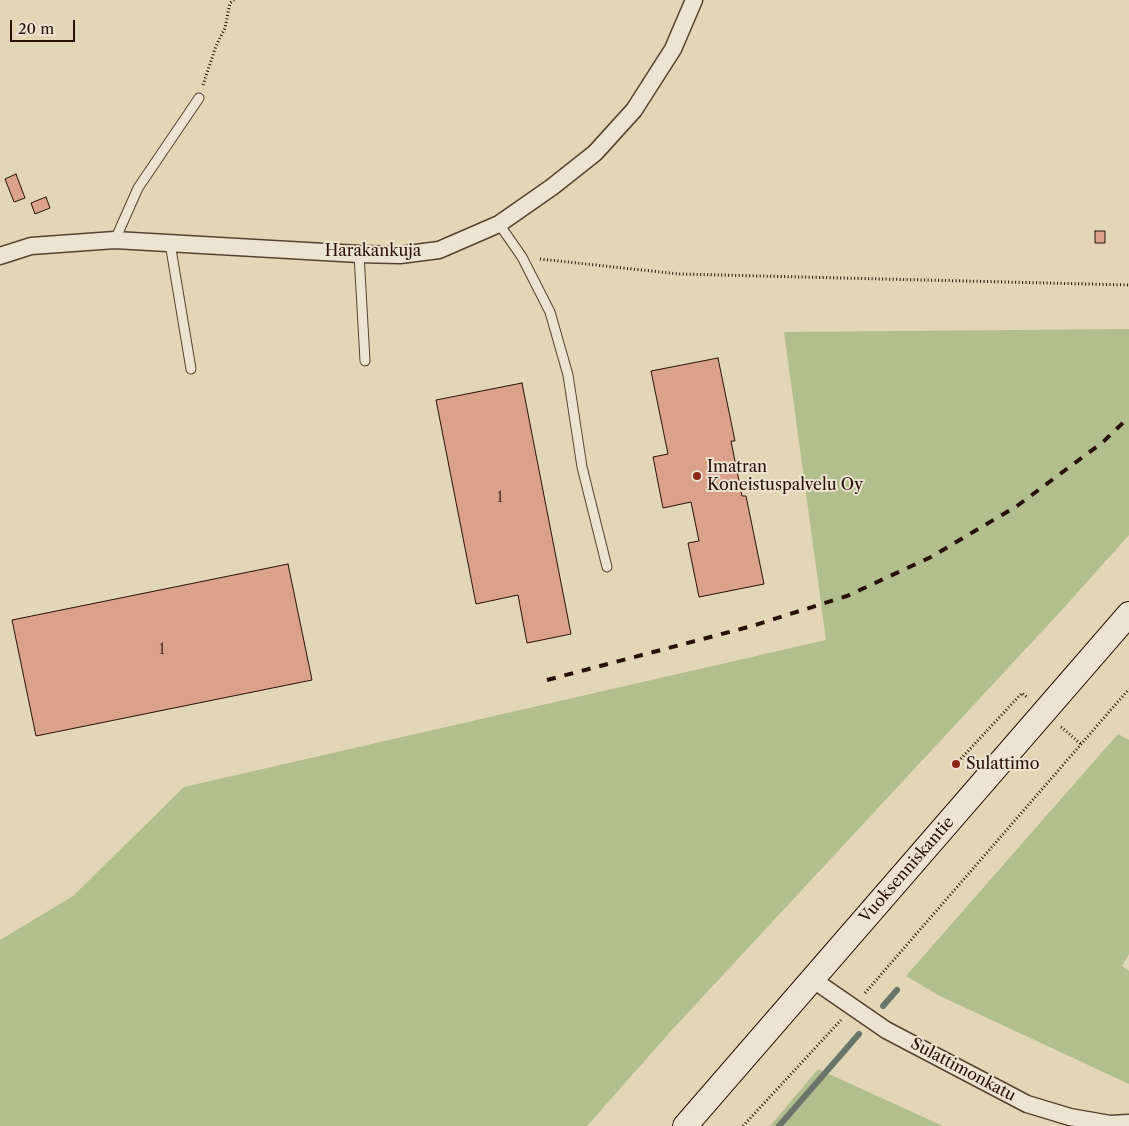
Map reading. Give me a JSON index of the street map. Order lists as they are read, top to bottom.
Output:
{
  "streets": {
    "street": ["Harakankuja", "Vuoksenniskantie", "Sulattimonkatu"]
  },
  "crossings": [
    ["Vuoksenniskantie", "Sulattimonkatu"]
  ],
  "places": ["Imatran Koneistuspalvelu Oy", "Sulattimo"],
  "house_numbers": ["1", "1"],
  "scale_bar": "20 m"
}
